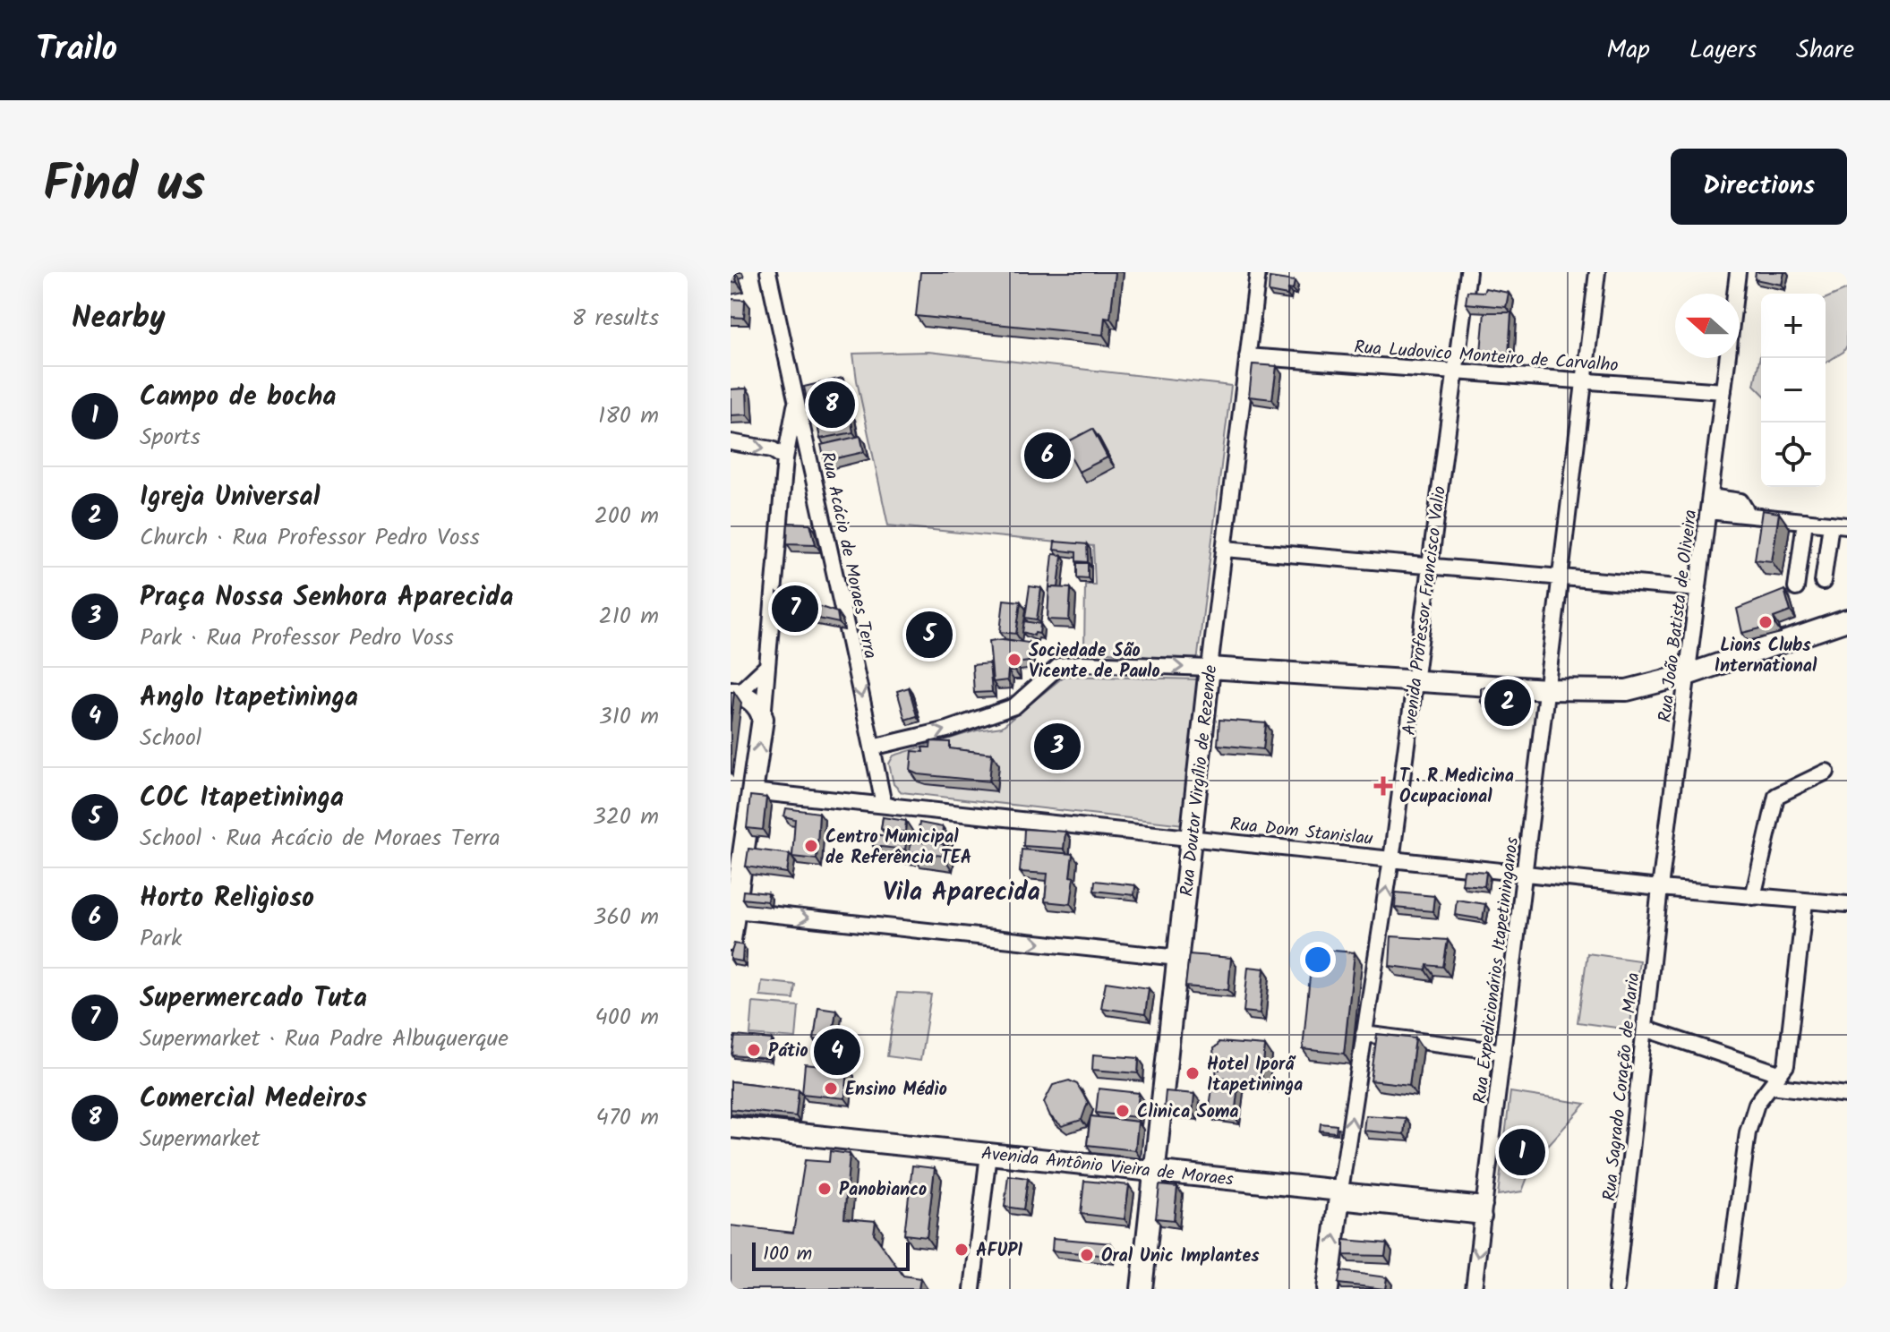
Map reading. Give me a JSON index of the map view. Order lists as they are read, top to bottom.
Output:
{
  "streets": {
    "main road": ["Avenida Professor Francisco Valio", "Rua Doutor Virgílio de Rezende", "Avenida Antônio Vieira de Moraes"],
    "street": [
      "Rua Ludovico Monteiro de Carvalho",
      "Rua Acácio de Moraes Terra",
      "Rua João Batista de Oliveira",
      "Rua Dom Stanislau",
      "Rua Expedicionários Itapetininganos",
      "Rua Sagrado Coração de Maria"
    ]
  },
  "crossings": [
    ["Rua Ludovico Monteiro de Carvalho", "Avenida Professor Francisco Valio"],
    ["Rua Ludovico Monteiro de Carvalho", "Rua João Batista de Oliveira"],
    ["Rua Ludovico Monteiro de Carvalho", "Rua Doutor Virgílio de Rezende"],
    ["Rua Ludovico Monteiro de Carvalho", "Rua Expedicionários Itapetininganos"],
    ["Rua Acácio de Moraes Terra", "Rua Dom Stanislau"],
    ["Avenida Professor Francisco Valio", "Rua Dom Stanislau"],
    ["Avenida Professor Francisco Valio", "Avenida Antônio Vieira de Moraes"],
    ["Rua João Batista de Oliveira", "Rua Dom Stanislau"],
    ["Rua João Batista de Oliveira", "Rua Sagrado Coração de Maria"],
    ["Rua Doutor Virgílio de Rezende", "Rua Dom Stanislau"],
    ["Rua Doutor Virgílio de Rezende", "Avenida Antônio Vieira de Moraes"],
    ["Rua Dom Stanislau", "Rua Expedicionários Itapetininganos"],
    ["Rua Dom Stanislau", "Rua Sagrado Coração de Maria"],
    ["Rua Expedicionários Itapetininganos", "Avenida Antônio Vieira de Moraes"]
  ],
  "one_way": ["Avenida Professor Francisco Valio"],
  "districts": ["Vila Aparecida"],
  "places": {
    "other": [
      "Lions Clubs International",
      "Sociedade São Vicente de Paulo",
      "Centro Municipal de Referência TEA",
      "Pátio",
      "Hotel Iporã Itapetininga",
      "Ensino Médio",
      "Clinica Soma",
      "Panobianco",
      "AFUPI",
      "Oral Unic Implantes"
    ],
    "health": ["T . R Medicina Ocupacional"]
  },
  "scale_bar": "100 m",
  "north": "left",
  "page": {
    "header": "Trailo",
    "nav": ["Map", "Layers", "Share"],
    "title": "Find us",
    "buttons": "Directions",
    "heading": ["Nearby", "8 results"],
    "map_buttons": ["+", "−"],
    "list": [
      {
        "mark": "1",
        "name": "Campo de bocha",
        "note": "Sports",
        "value": "180 m"
      },
      {
        "mark": "2",
        "name": "Igreja Universal",
        "note": "Church · Rua Professor Pedro Voss",
        "value": "200 m"
      },
      {
        "mark": "3",
        "name": "Praça Nossa Senhora Aparecida",
        "note": "Park · Rua Professor Pedro Voss",
        "value": "210 m"
      },
      {
        "mark": "4",
        "name": "Anglo Itapetininga",
        "note": "School",
        "value": "310 m"
      },
      {
        "mark": "5",
        "name": "COC Itapetininga",
        "note": "School · Rua Acácio de Moraes Terra",
        "value": "320 m"
      },
      {
        "mark": "6",
        "name": "Horto Religioso",
        "note": "Park",
        "value": "360 m"
      },
      {
        "mark": "7",
        "name": "Supermercado Tuta",
        "note": "Supermarket · Rua Padre Albuquerque",
        "value": "400 m"
      },
      {
        "mark": "8",
        "name": "Comercial Medeiros",
        "note": "Supermarket",
        "value": "470 m"
      }
    ],
    "pins": [
      "8",
      "6",
      "7",
      "5",
      "2",
      "3",
      "4",
      "1"
    ],
    "scale": "100 m"
  }
}
